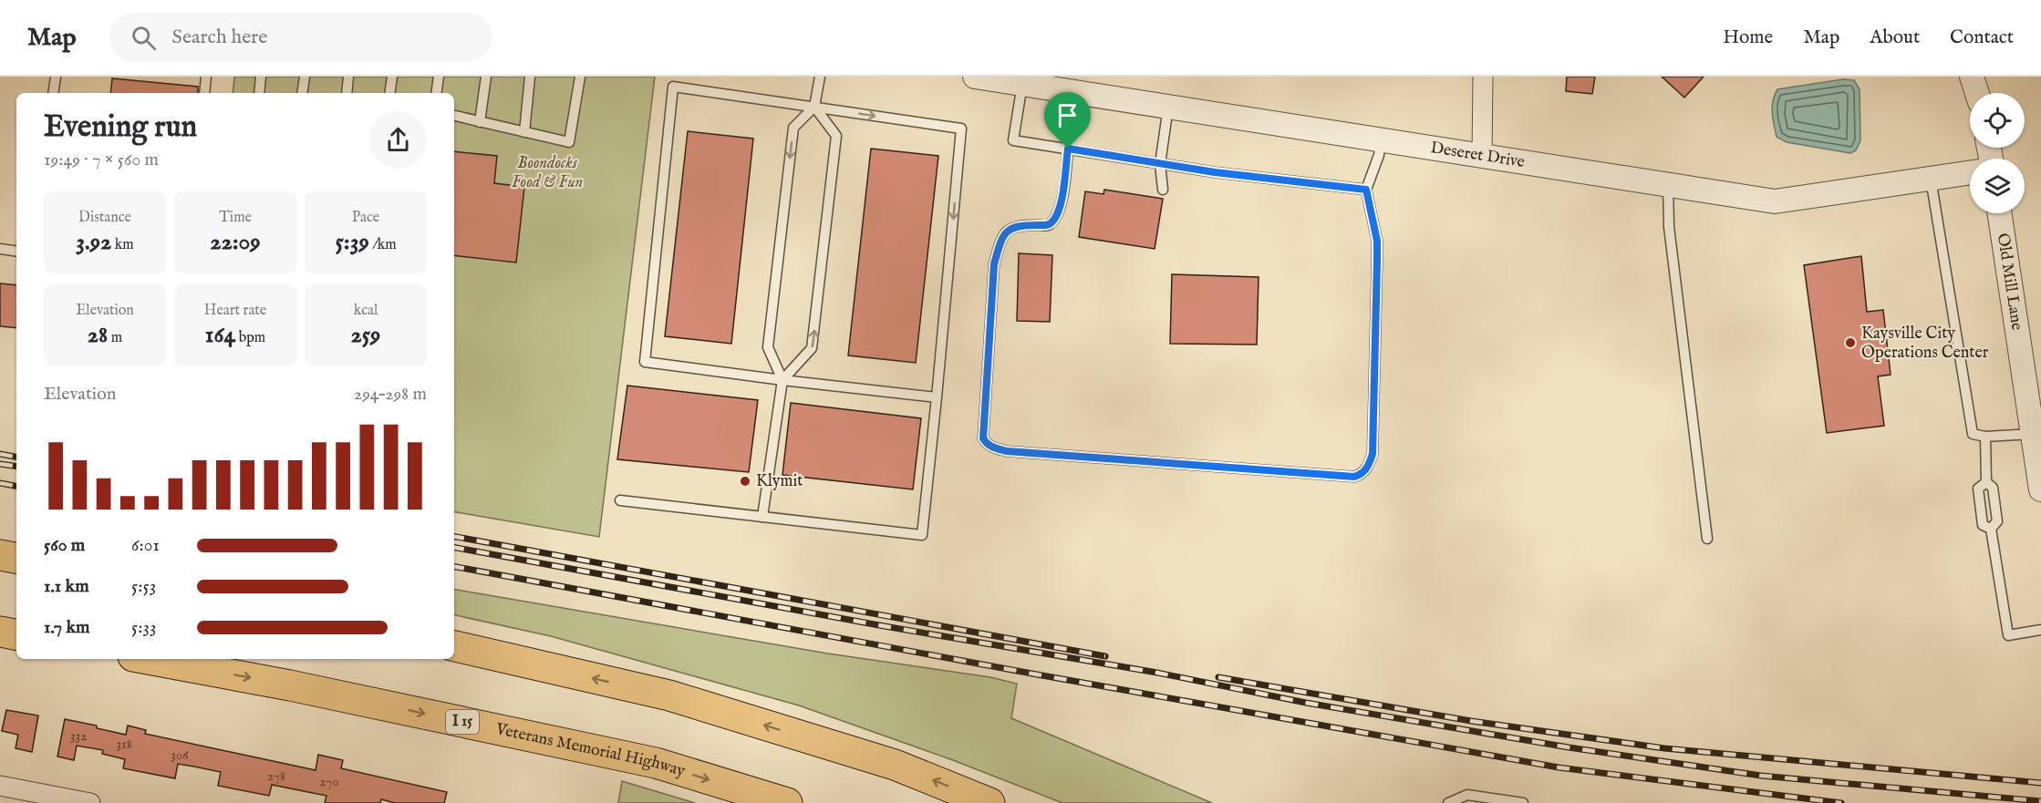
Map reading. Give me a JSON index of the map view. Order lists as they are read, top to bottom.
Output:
{
  "streets": {
    "highway": ["I 15", "Veterans Memorial Highway"],
    "street": ["Deseret Drive", "Old Mill Lane"]
  },
  "parks": ["Boondocks Food & Fun"],
  "places": ["Kaysville City Operations Center", "Klymit"],
  "house_numbers": [
    "332",
    "318",
    "306",
    "278",
    "270"
  ],
  "page": {
    "header": "Map",
    "search": "Search here",
    "nav": [
      "Home",
      "Map",
      "About",
      "Contact"
    ],
    "heading": ["Evening run", "19:49 · 7 × 560 m"],
    "stats": [
      ["Distance", "3.92 km"],
      ["Time", "22:09"],
      ["Pace", "5:39 /km"],
      ["Elevation", "28 m"],
      ["Heart rate", "164 bpm"],
      ["kcal", "259"]
    ],
    "chart": ["Elevation", "294–298 m"],
    "list": [
      {
        "name": "560 m",
        "note": "6:01"
      },
      {
        "name": "1.1 km",
        "note": "5:53"
      },
      {
        "name": "1.7 km",
        "note": "5:33"
      }
    ]
  }
}
